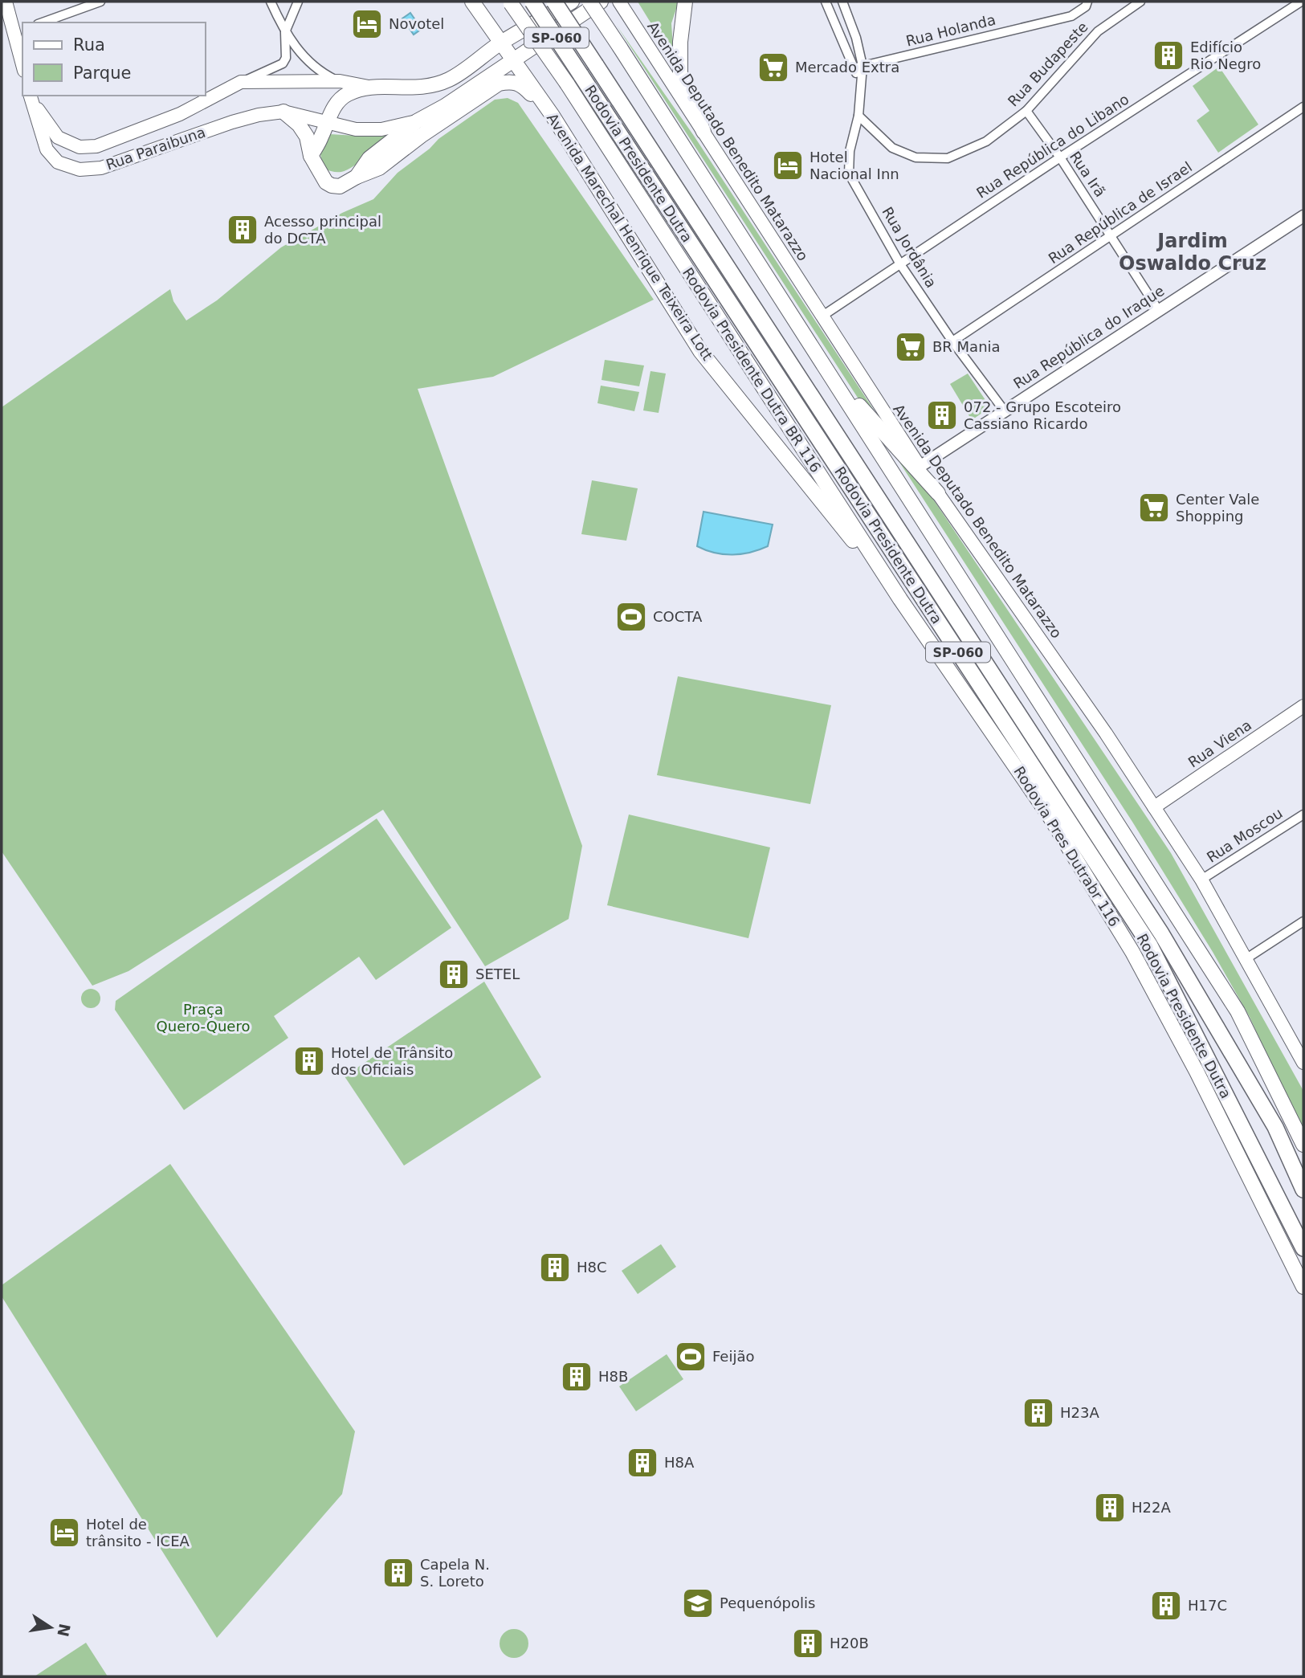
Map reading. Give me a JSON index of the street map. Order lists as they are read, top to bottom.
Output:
{
  "streets": {
    "highway": ["SP-060", "Rodovia Presidente Dutra"],
    "main road": [
      "Avenida Deputado Benedito Matarazzo",
      "Rua Paraibuna",
      "Avenida Marechal Henrique Teixeira Lott",
      "Rodovia Presidente Dutra BR 116",
      "Rua Viena",
      "Rodovia Pres Dutrabr 116"
    ],
    "street": [
      "Rua Holanda",
      "Rua Budapeste",
      "Rua República do Libano",
      "Rua Irã",
      "Rua República de Israel",
      "Rua Jordânia",
      "Rua República do Iraque",
      "Rua Moscou"
    ]
  },
  "crossings": [
    ["Rua Holanda", "Rua Jordânia"],
    ["Rua Budapeste", "Rua Irã"],
    ["Rua Budapeste", "Rua Jordânia"],
    ["Avenida Deputado Benedito Matarazzo", "Rua República do Libano"],
    ["Avenida Deputado Benedito Matarazzo", "Rua República do Iraque"],
    ["Avenida Deputado Benedito Matarazzo", "Rua Viena"],
    ["Avenida Deputado Benedito Matarazzo", "Rua Moscou"],
    ["Rua República do Libano", "Rua Irã"],
    ["Rua República do Libano", "Rua Jordânia"],
    ["Rua Paraibuna", "Avenida Marechal Henrique Teixeira Lott"],
    ["Rua Irã", "Rua República de Israel"],
    ["Rua Irã", "Rua República do Iraque"],
    ["Rua República de Israel", "Rua Jordânia"],
    ["Avenida Marechal Henrique Teixeira Lott", "Rodovia Presidente Dutra BR 116"],
    ["Avenida Marechal Henrique Teixeira Lott", "Rodovia Pres Dutrabr 116"],
    ["Rua Jordânia", "Rua República do Iraque"],
    ["Rodovia Presidente Dutra BR 116", "Rodovia Pres Dutrabr 116"]
  ],
  "districts": ["Jardim Oswaldo Cruz"],
  "parks": ["Praça Quero-Quero"],
  "places": {
    "hotel": ["Novotel", "Hotel Nacional Inn", "Hotel de trânsito - ICEA"],
    "building": [
      "Edifício Rio Negro",
      "Acesso principal do DCTA",
      "072 - Grupo Escoteiro Cassiano Ricardo",
      "SETEL",
      "Hotel de Trânsito dos Oficiais",
      "H8C",
      "H8B",
      "H23A",
      "H8A",
      "H22A",
      "Capela N. S. Loreto",
      "H17C",
      "H20B"
    ],
    "supermarket": ["Mercado Extra", "BR Mania", "Center Vale Shopping"],
    "sports": ["COCTA", "Feijão"],
    "school or university": ["Pequenópolis"]
  },
  "legend": ["Rua", "Parque"],
  "north": "right"
}
